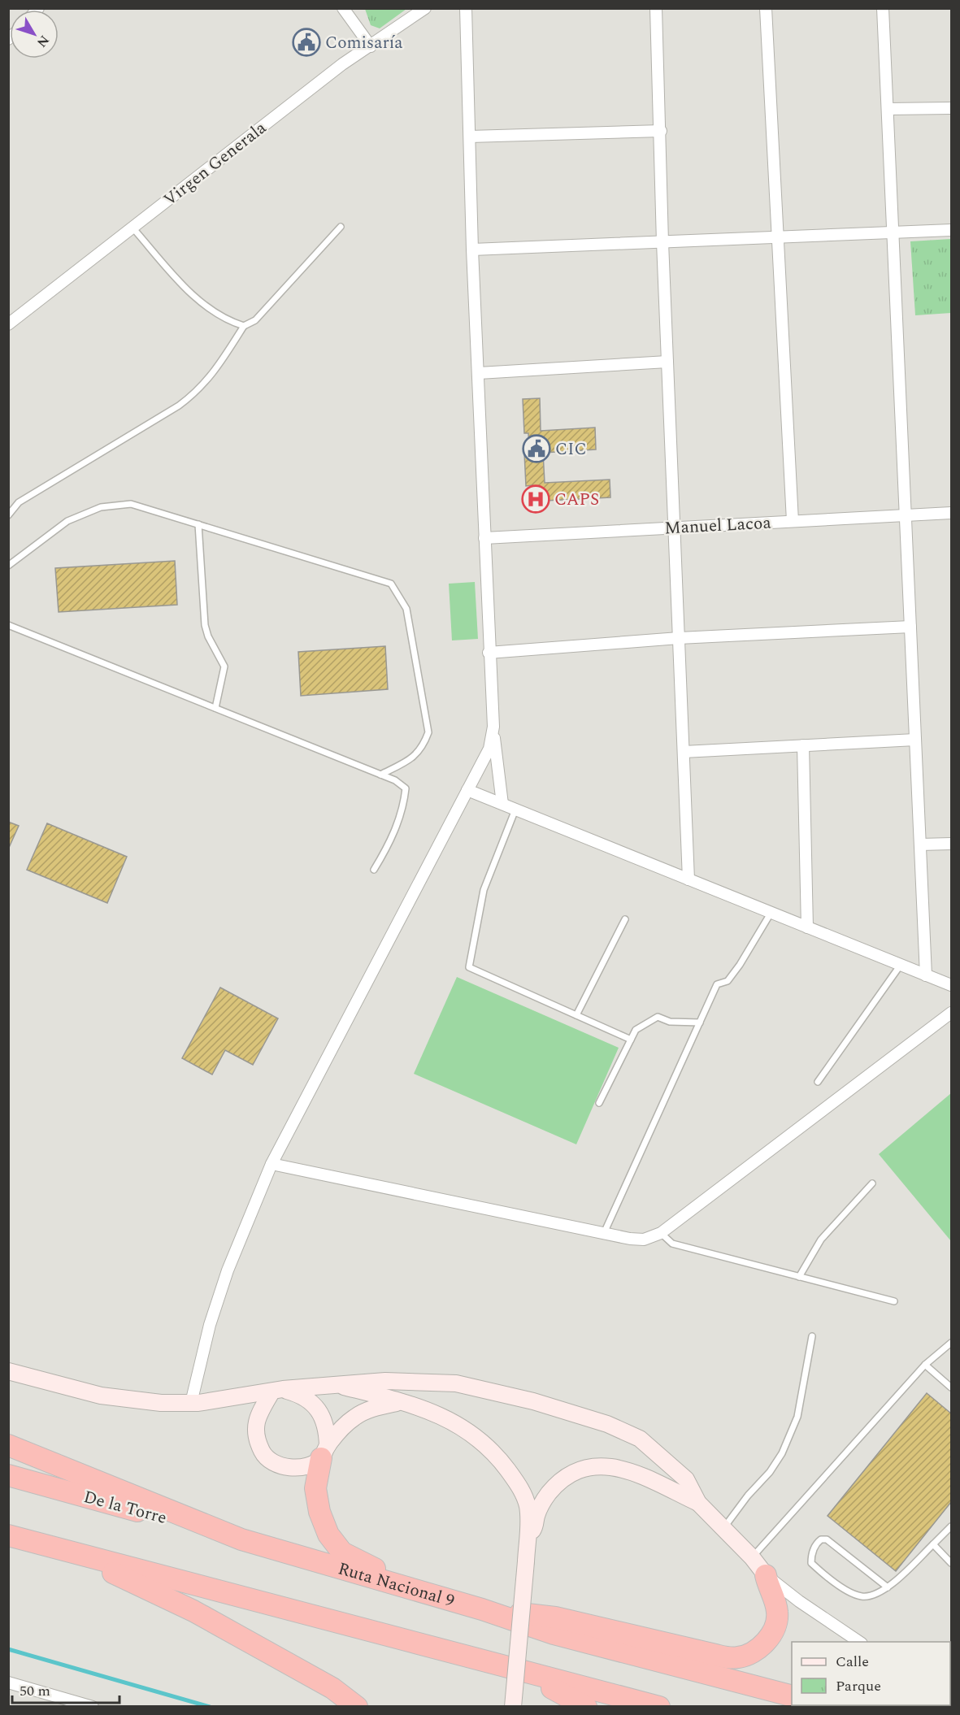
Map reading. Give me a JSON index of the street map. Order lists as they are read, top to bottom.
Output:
{
  "streets": {
    "highway": ["De la Torre", "Ruta Nacional 9"],
    "street": ["Virgen Generala", "Manuel Lacoa"]
  },
  "crossings": [
    ["De la Torre", "Ruta Nacional 9"]
  ],
  "places": {
    "public building": ["Comisaría", "CIC"],
    "hospital": ["CAPS"]
  },
  "legend": ["Calle", "Parque"],
  "scale_bar": "50 m",
  "north": "bottom right"
}
